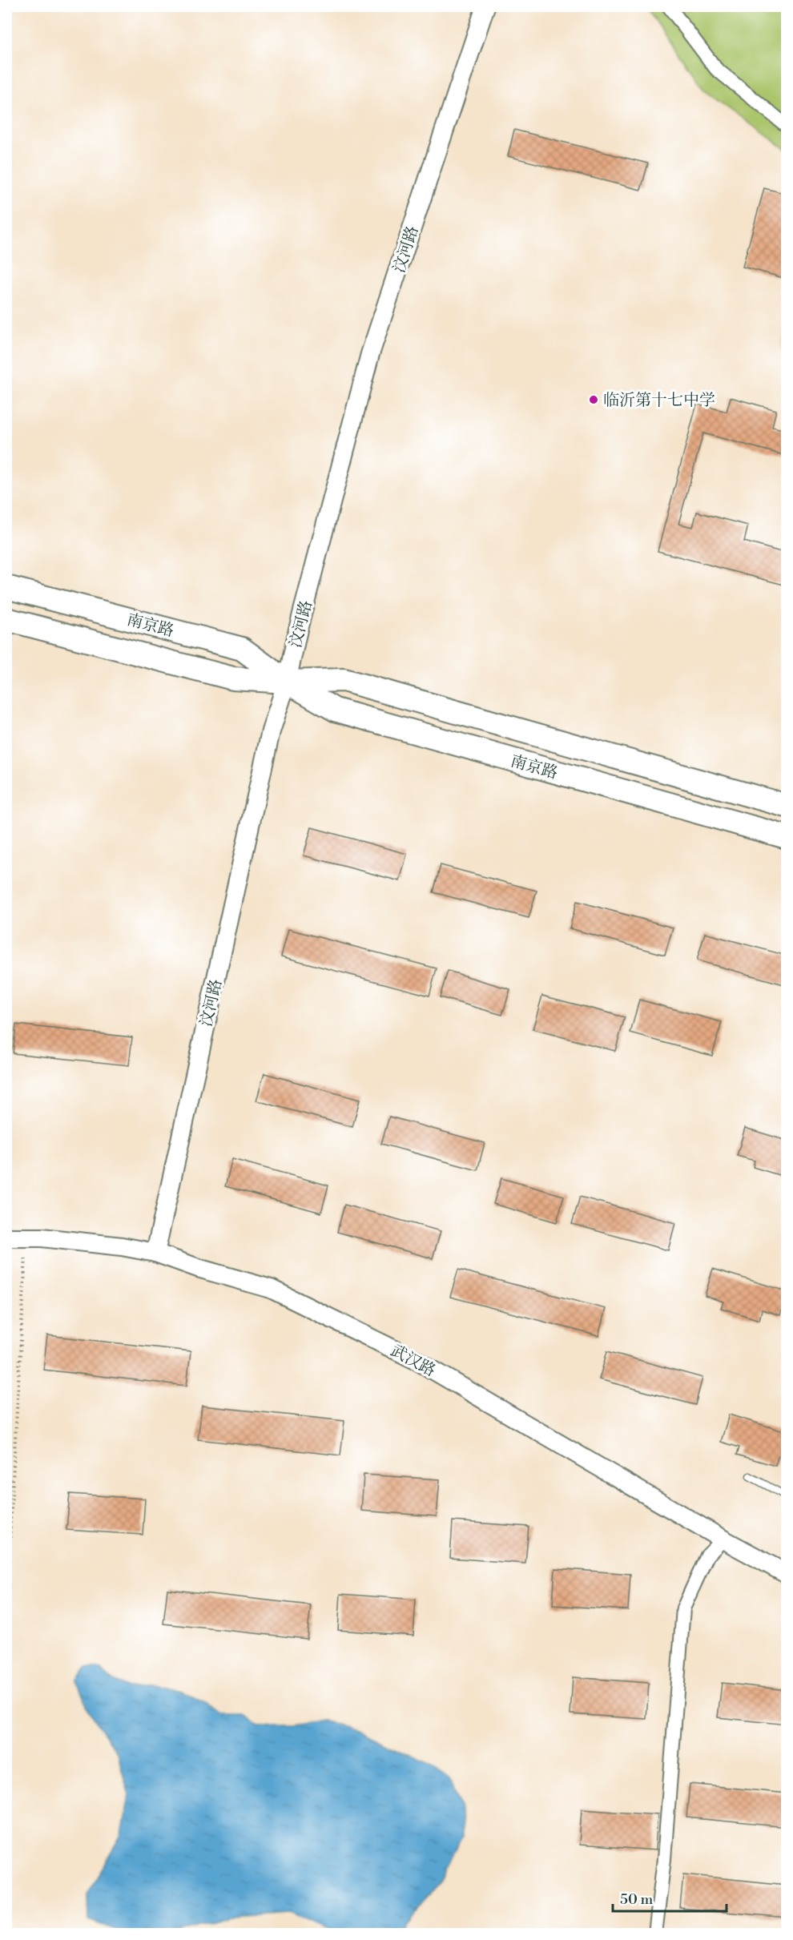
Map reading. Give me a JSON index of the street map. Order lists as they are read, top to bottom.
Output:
{
  "streets": {
    "highway": ["南京路"],
    "street": ["汶河路", "武汉路"]
  },
  "crossings": [
    ["汶河路", "南京路"],
    ["汶河路", "武汉路"]
  ],
  "places": ["临沂第十七中学"],
  "scale_bar": "50 m"
}
